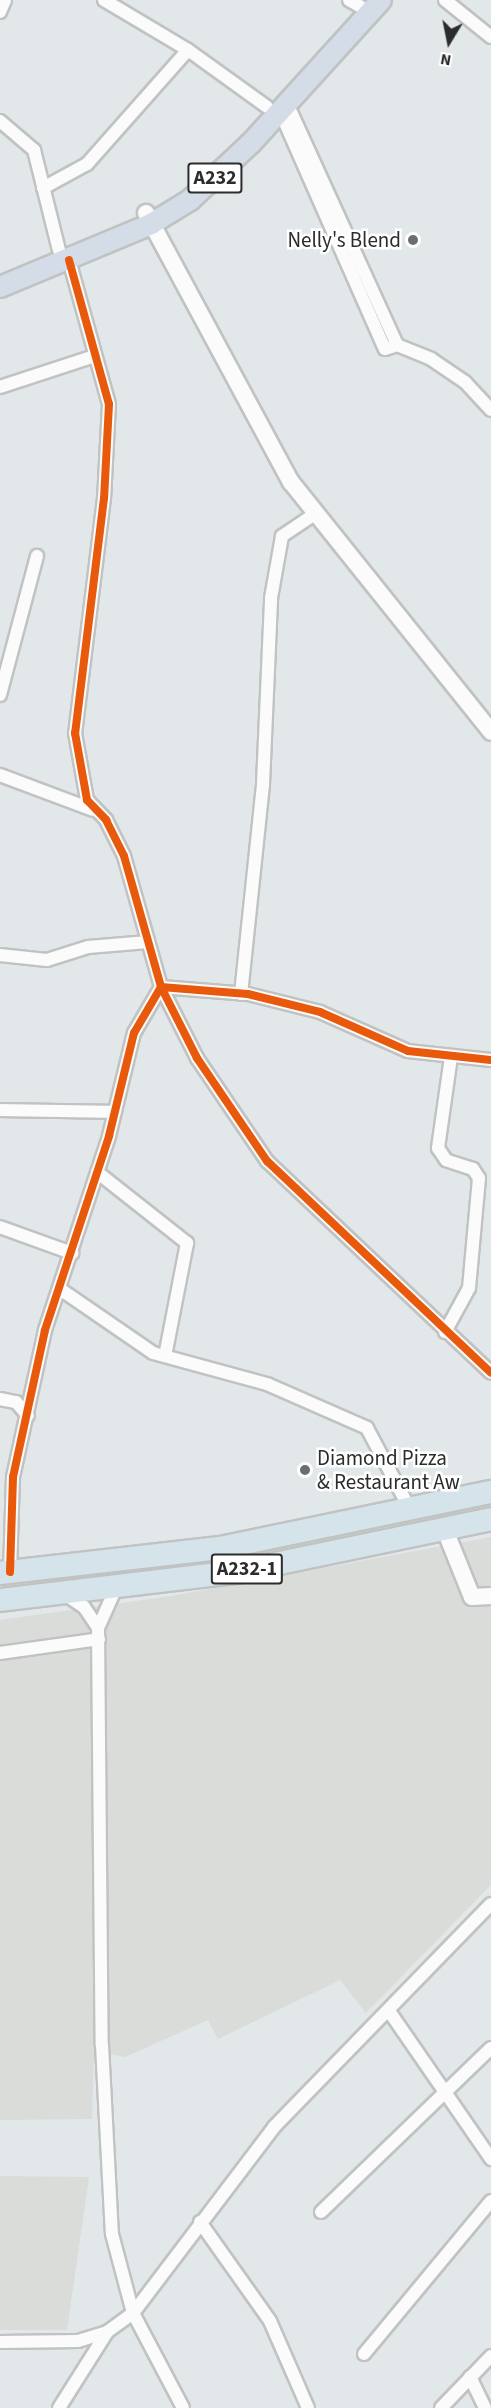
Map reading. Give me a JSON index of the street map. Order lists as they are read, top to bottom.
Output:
{
  "streets": {
    "highway": ["A232-1"],
    "main road": ["A232"]
  },
  "places": ["Nelly's Blend", "Diamond Pizza & Restaurant Aw"],
  "north": "bottom"
}
